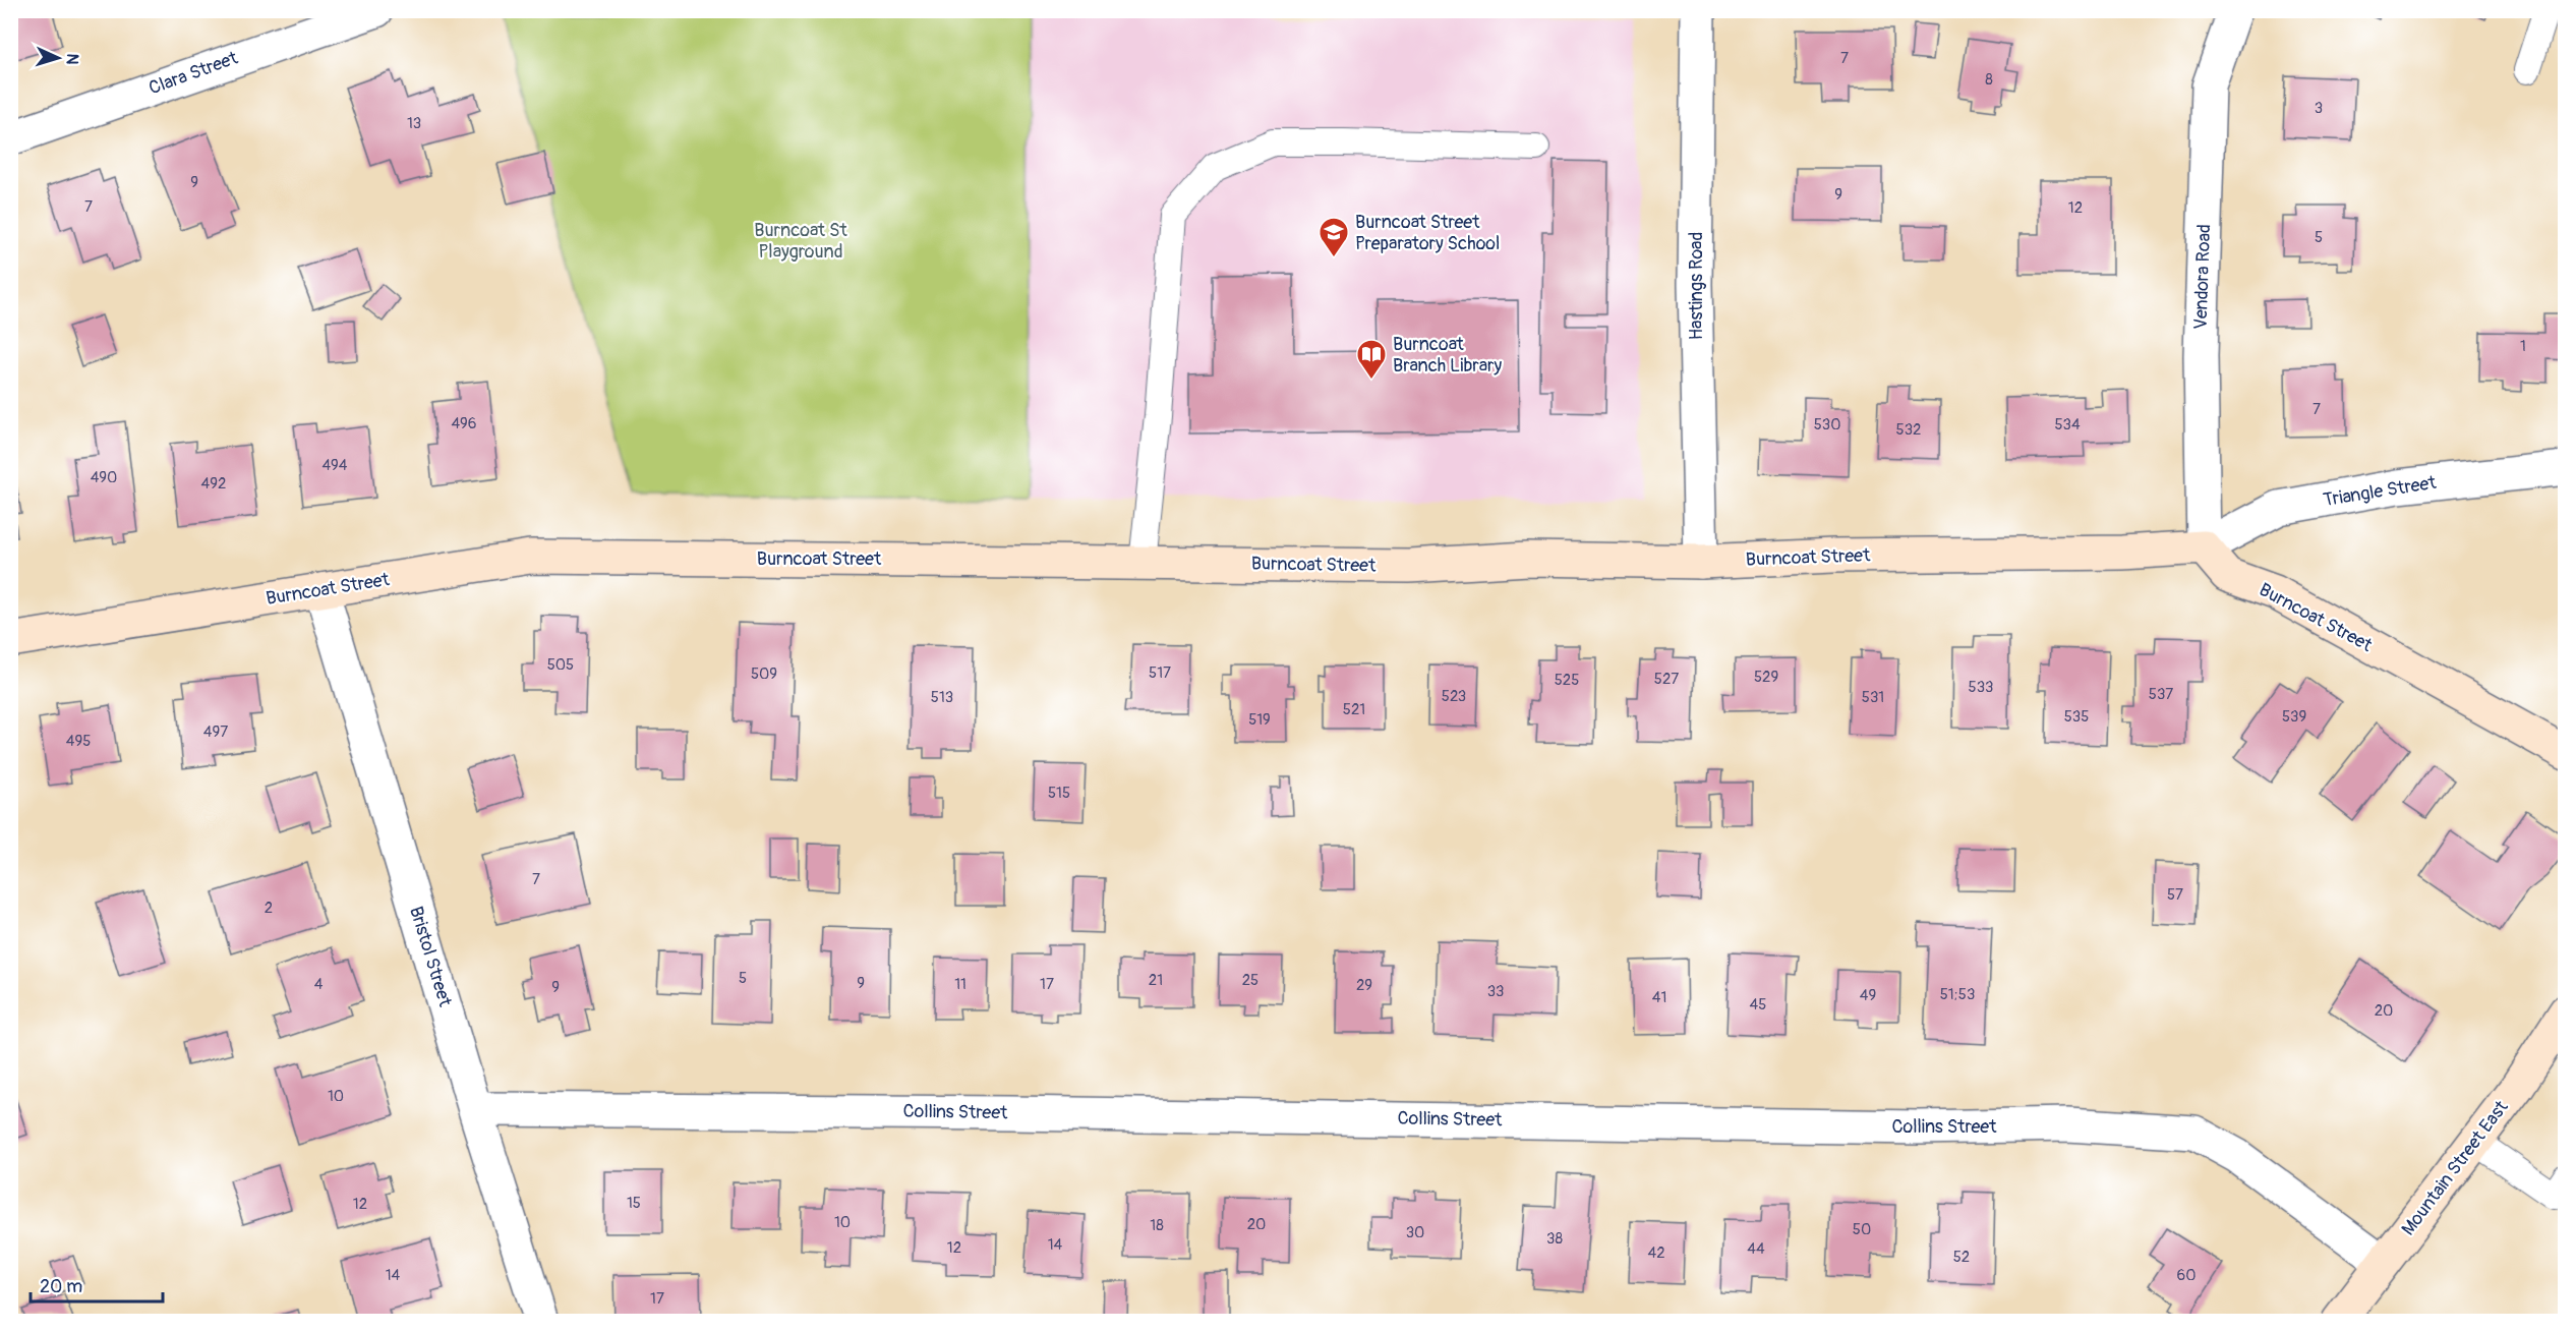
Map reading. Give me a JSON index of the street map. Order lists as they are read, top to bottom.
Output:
{
  "streets": {
    "main road": ["Burncoat Street", "Mountain Street East"],
    "street": [
      "Clara Street",
      "Vendora Road",
      "Hastings Road",
      "Triangle Street",
      "Bristol Street",
      "Collins Street"
    ]
  },
  "crossings": [
    ["Vendora Road", "Triangle Street"],
    ["Vendora Road", "Burncoat Street"],
    ["Hastings Road", "Burncoat Street"],
    ["Triangle Street", "Burncoat Street"],
    ["Burncoat Street", "Bristol Street"],
    ["Bristol Street", "Collins Street"],
    ["Collins Street", "Mountain Street East"]
  ],
  "parks": ["Burncoat St Playground"],
  "places": {
    "school or university": ["Burncoat Street Preparatory School"],
    "library": ["Burncoat Branch Library"]
  },
  "house_numbers": [
    "7",
    "8",
    "3",
    "13",
    "9",
    "9",
    "7",
    "12",
    "5",
    "1",
    "7",
    "496",
    "530",
    "534",
    "532",
    "494",
    "490",
    "492",
    "505",
    "517",
    "509",
    "529",
    "527",
    "525",
    "533",
    "537",
    "523",
    "513",
    "531",
    "521",
    "535",
    "539",
    "519",
    "497",
    "495",
    "515",
    "7",
    "57",
    "2",
    "5",
    "21",
    "25",
    "9",
    "4",
    "11",
    "17",
    "29",
    "9",
    "33",
    "51;53",
    "49",
    "41",
    "45",
    "20",
    "10",
    "15",
    "12",
    "10",
    "20",
    "18",
    "50",
    "30",
    "38",
    "14",
    "12",
    "44",
    "42",
    "52",
    "14",
    "60",
    "17"
  ],
  "scale_bar": "20 m",
  "north": "right"
}
